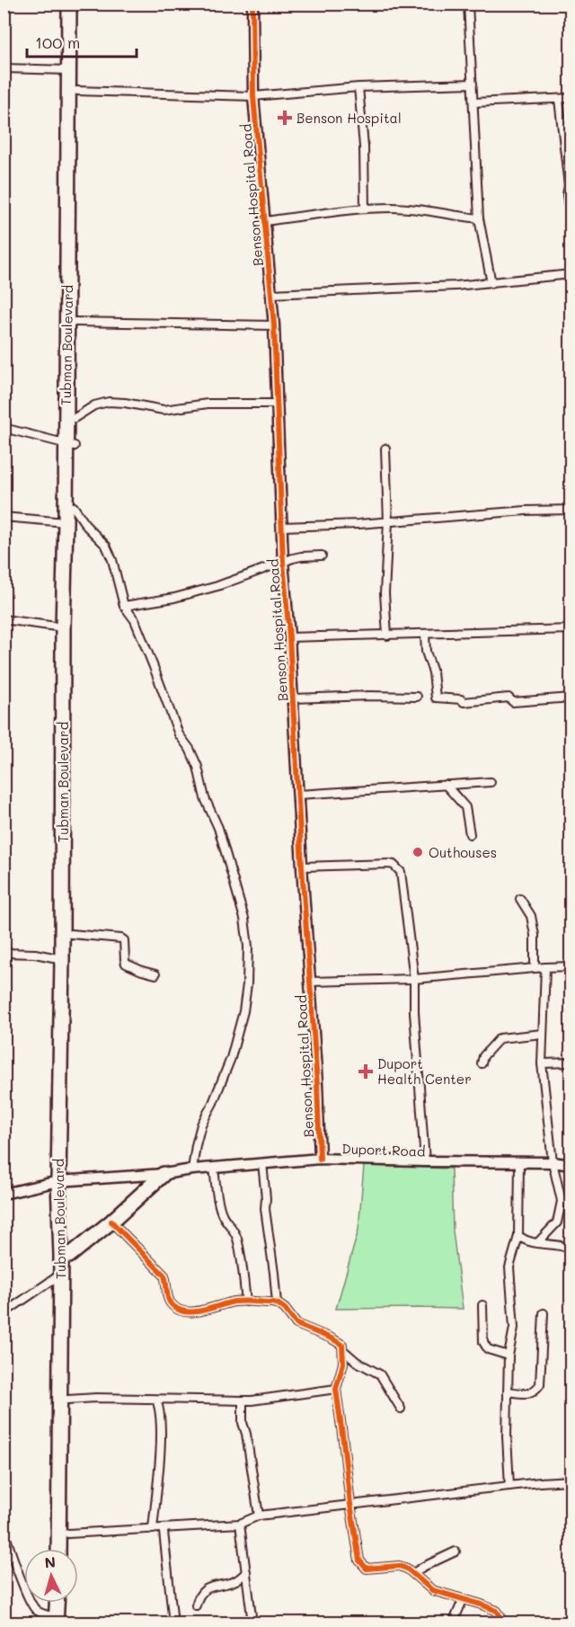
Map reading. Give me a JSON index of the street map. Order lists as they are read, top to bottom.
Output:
{
  "streets": {
    "highway": ["Tubman Boulevard"],
    "street": ["Benson Hospital Road", "Duport Road"]
  },
  "crossings": [
    ["Benson Hospital Road", "Duport Road"],
    ["Tubman Boulevard", "Duport Road"]
  ],
  "places": {
    "health": ["Benson Hospital", "Duport Health Center"],
    "other": ["Outhouses"]
  },
  "scale_bar": "100 m",
  "north": "top"
}
